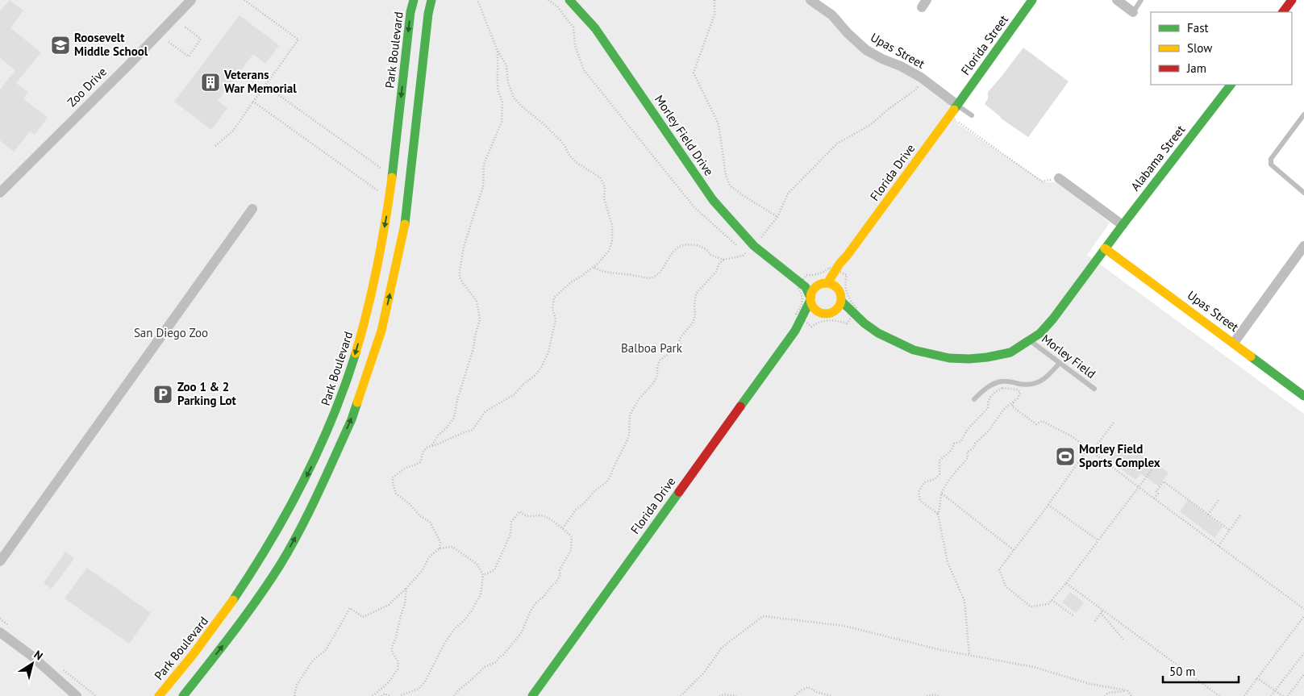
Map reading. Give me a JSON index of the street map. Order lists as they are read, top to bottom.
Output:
{
  "streets": {
    "street": [
      "Florida Street",
      "Park Boulevard",
      "Upas Street",
      "Zoo Drive",
      "Morley Field Drive",
      "Alabama Street",
      "Florida Drive"
    ],
    "lane": ["Morley Field"]
  },
  "crossings": [
    ["Florida Street", "Upas Street"],
    ["Florida Street", "Florida Drive"],
    ["Upas Street", "Alabama Street"],
    ["Upas Street", "Florida Drive"],
    ["Morley Field Drive", "Florida Drive"]
  ],
  "parks": ["San Diego Zoo", "Balboa Park"],
  "places": {
    "school or university": ["Roosevelt Middle School"],
    "building": ["Veterans War Memorial"],
    "parking": ["Zoo 1 & 2 Parking Lot"],
    "sports": ["Morley Field Sports Complex"]
  },
  "legend": ["Fast", "Slow", "Jam"],
  "scale_bar": "50 m",
  "north": "top right"
}
